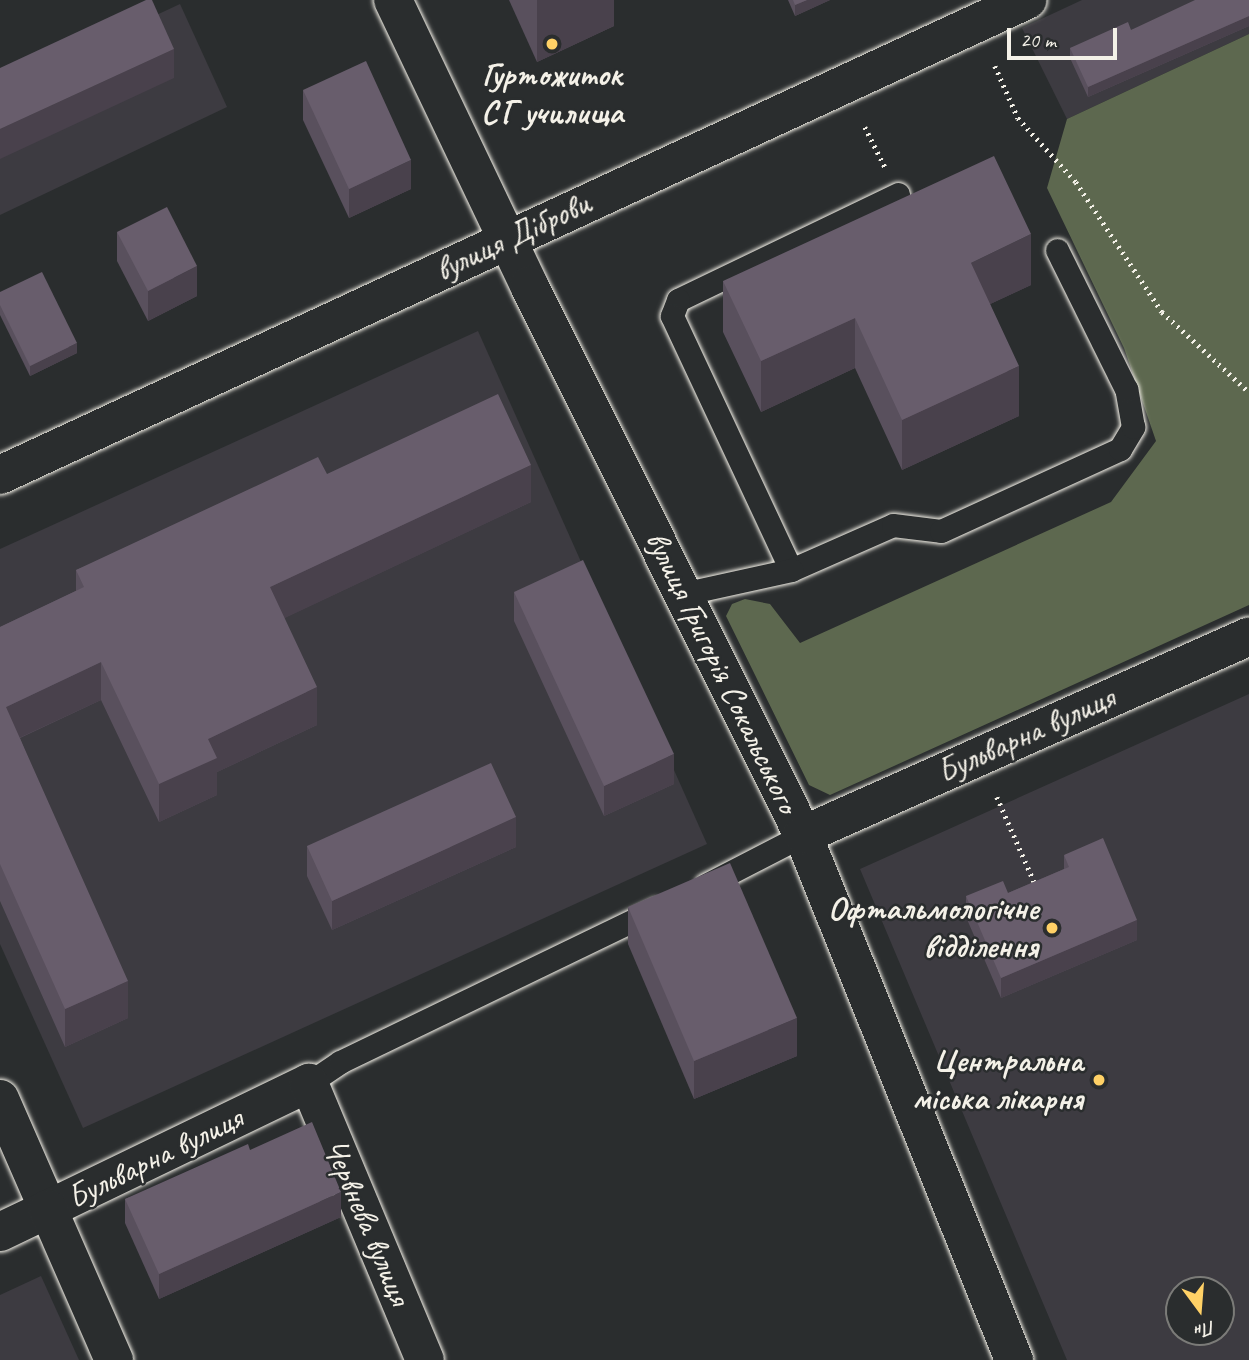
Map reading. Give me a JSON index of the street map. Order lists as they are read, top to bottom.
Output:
{
  "streets": {
    "street": [
      "вулиця Діброви",
      "вулиця Григорія Сокальського",
      "Бульварна вулиця",
      "Червнева вулиця"
    ]
  },
  "crossings": [
    ["вулиця Діброви", "вулиця Григорія Сокальського"],
    ["вулиця Григорія Сокальського", "Бульварна вулиця"],
    ["Бульварна вулиця", "Червнева вулиця"]
  ],
  "places": ["Гуртожиток СГ училища", "Офтальмологічне відділення", "Центральна міська лікарня"],
  "scale_bar": "20 m",
  "north": "bottom"
}
